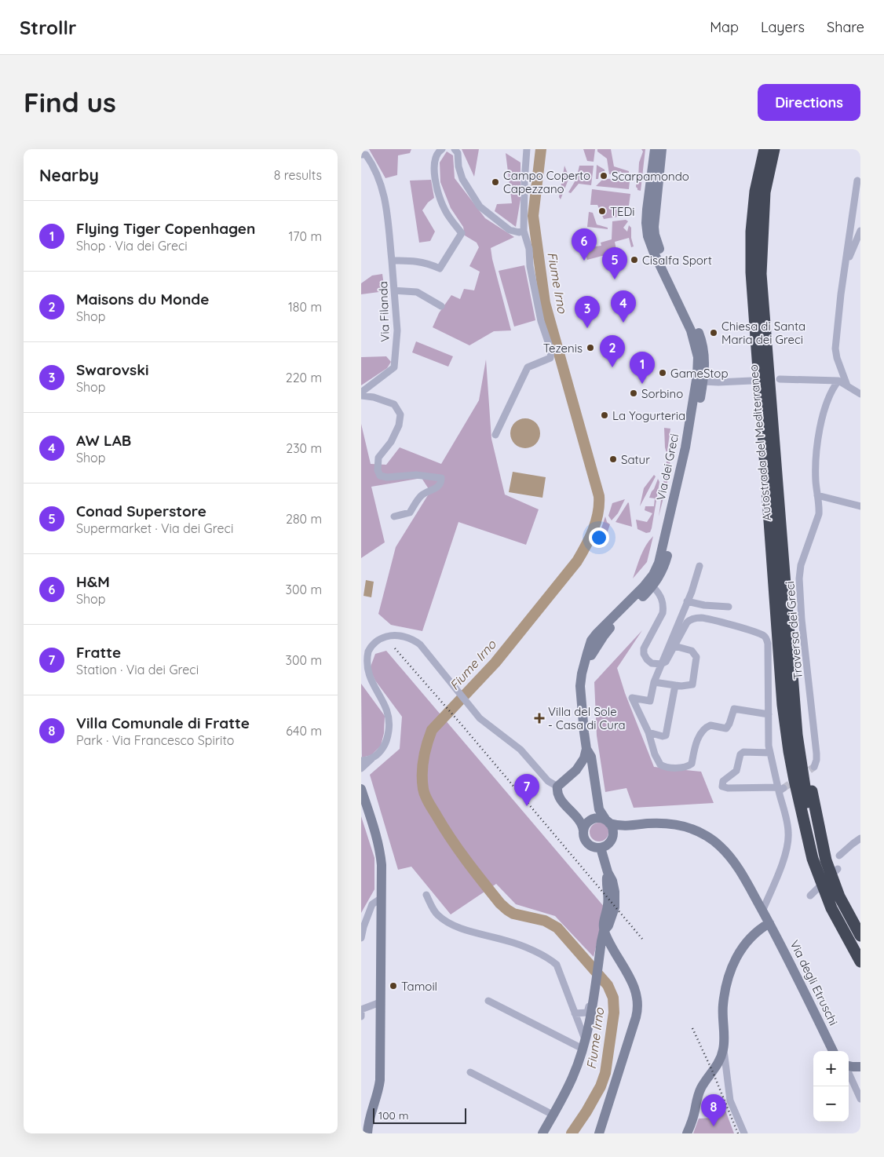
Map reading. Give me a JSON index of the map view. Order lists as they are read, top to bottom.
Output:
{
  "streets": {
    "highway": ["Autostrada del Mediterraneo"],
    "main road": ["Via dei Greci", "Via degli Etruschi"],
    "street": ["Via Filanda", "Traversa dei Greci"]
  },
  "water": ["Fiume Irno"],
  "places": {
    "other": [
      "Scarpamondo",
      "Campo Coperto Capezzano",
      "TEDi",
      "Cisalfa Sport",
      "Chiesa di Santa Maria dei Greci",
      "Tezenis",
      "GameStop",
      "Sorbino",
      "La Yogurteria",
      "Satur",
      "Tamoil"
    ],
    "health": ["Villa del Sole - Casa di Cura"]
  },
  "scale_bar": "100 m",
  "page": {
    "header": "Strollr",
    "nav": ["Map", "Layers", "Share"],
    "buttons": "Directions",
    "title": "Find us",
    "heading": ["Nearby", "8 results"],
    "list": [
      {
        "mark": "1",
        "name": "Flying Tiger Copenhagen",
        "note": "Shop · Via dei Greci",
        "value": "170 m"
      },
      {
        "mark": "2",
        "name": "Maisons du Monde",
        "note": "Shop",
        "value": "180 m"
      },
      {
        "mark": "3",
        "name": "Swarovski",
        "note": "Shop",
        "value": "220 m"
      },
      {
        "mark": "4",
        "name": "AW LAB",
        "note": "Shop",
        "value": "230 m"
      },
      {
        "mark": "5",
        "name": "Conad Superstore",
        "note": "Supermarket · Via dei Greci",
        "value": "280 m"
      },
      {
        "mark": "6",
        "name": "H&M",
        "note": "Shop",
        "value": "300 m"
      },
      {
        "mark": "7",
        "name": "Fratte",
        "note": "Station · Via dei Greci",
        "value": "300 m"
      },
      {
        "mark": "8",
        "name": "Villa Comunale di Fratte",
        "note": "Park · Via Francesco Spirito",
        "value": "640 m"
      }
    ],
    "pins": [
      "6",
      "5",
      "4",
      "3",
      "2",
      "1",
      "7",
      "8"
    ],
    "map_buttons": ["+", "−"],
    "scale": "100 m"
  }
}
